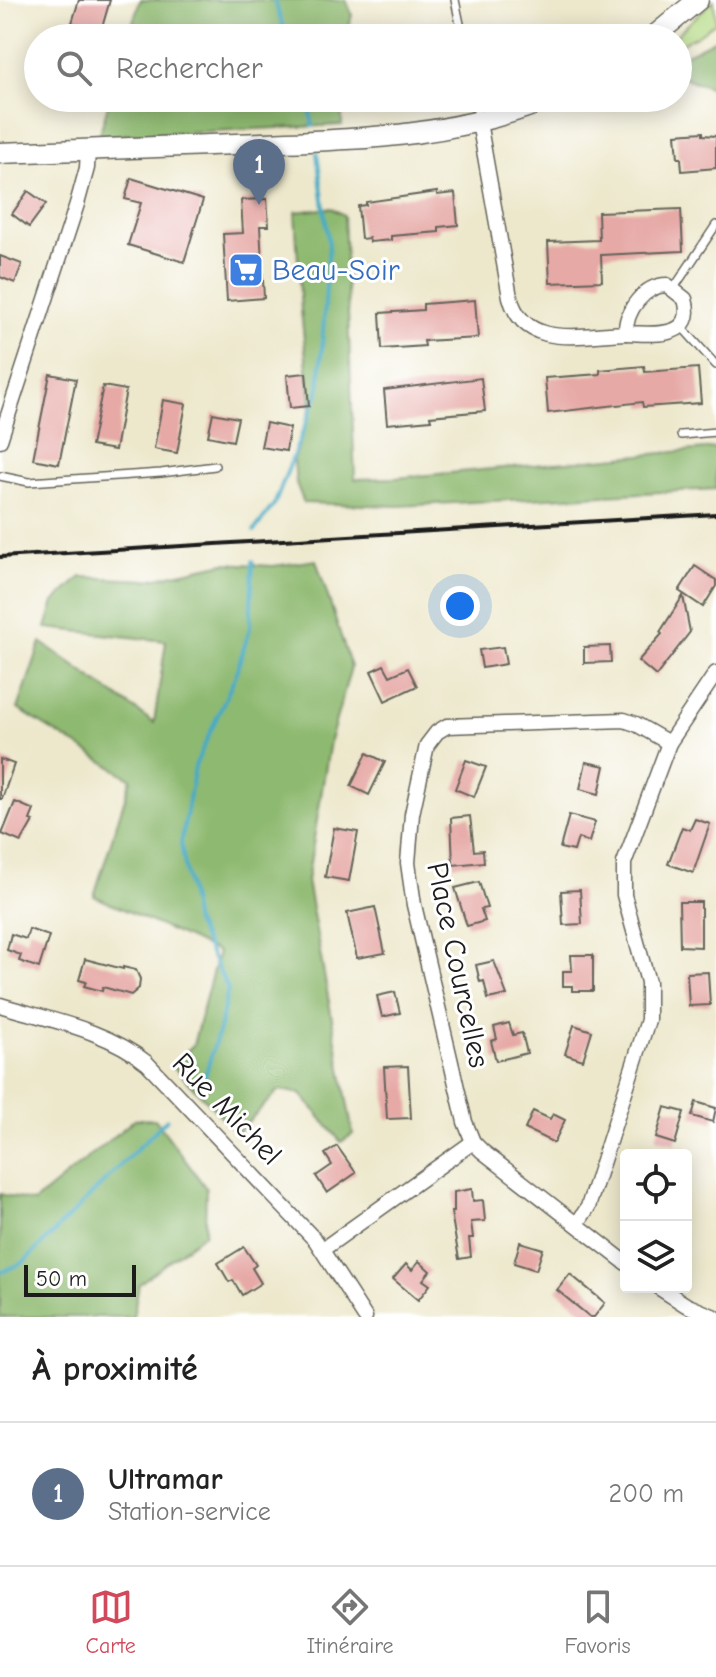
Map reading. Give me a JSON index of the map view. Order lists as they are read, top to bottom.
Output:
{
  "streets": {
    "street": ["Place Courcelles", "Rue Michel"]
  },
  "places": {
    "supermarket": ["Beau-Soir"]
  },
  "scale_bar": "50 m",
  "page": {
    "search": "Rechercher",
    "pins": "1",
    "scale": "50 m",
    "heading": "À proximité",
    "list": [
      {
        "mark": "1",
        "name": "Ultramar",
        "note": "Station-service",
        "value": "200 m"
      }
    ],
    "nav": ["Carte", "Itinéraire", "Favoris"]
  }
}
